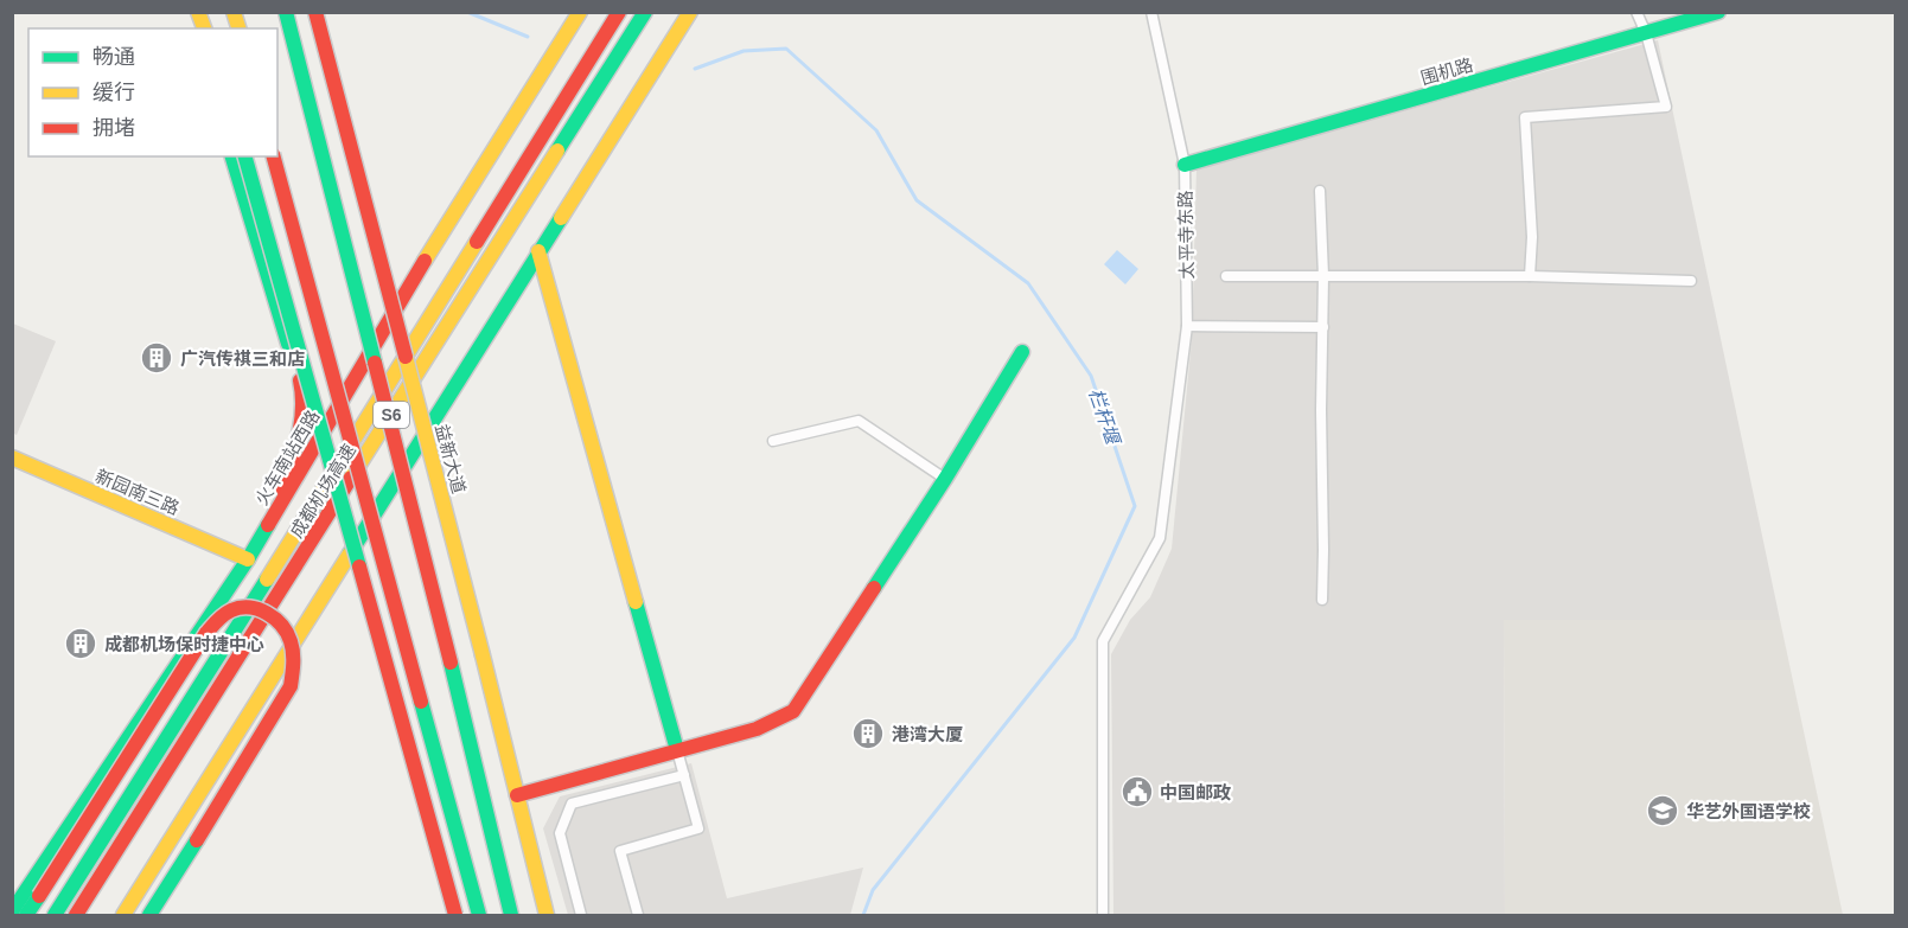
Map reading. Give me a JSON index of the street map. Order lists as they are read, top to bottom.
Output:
{
  "streets": {
    "main road": [
      "围机路",
      "S6",
      "火车南站西路",
      "益新大道",
      "成都机场高速",
      "新园南三路"
    ],
    "street": ["太平寺东路"]
  },
  "crossings": [
    ["围机路", "太平寺东路"],
    ["火车南站西路", "新园南三路"]
  ],
  "water": ["栏杆堰"],
  "places": {
    "building": ["广汽传祺三和店", "成都机场保时捷中心", "港湾大厦"],
    "public building": ["中国邮政"],
    "school or university": ["华艺外国语学校"]
  },
  "legend": ["畅通", "缓行", "拥堵"]
}
